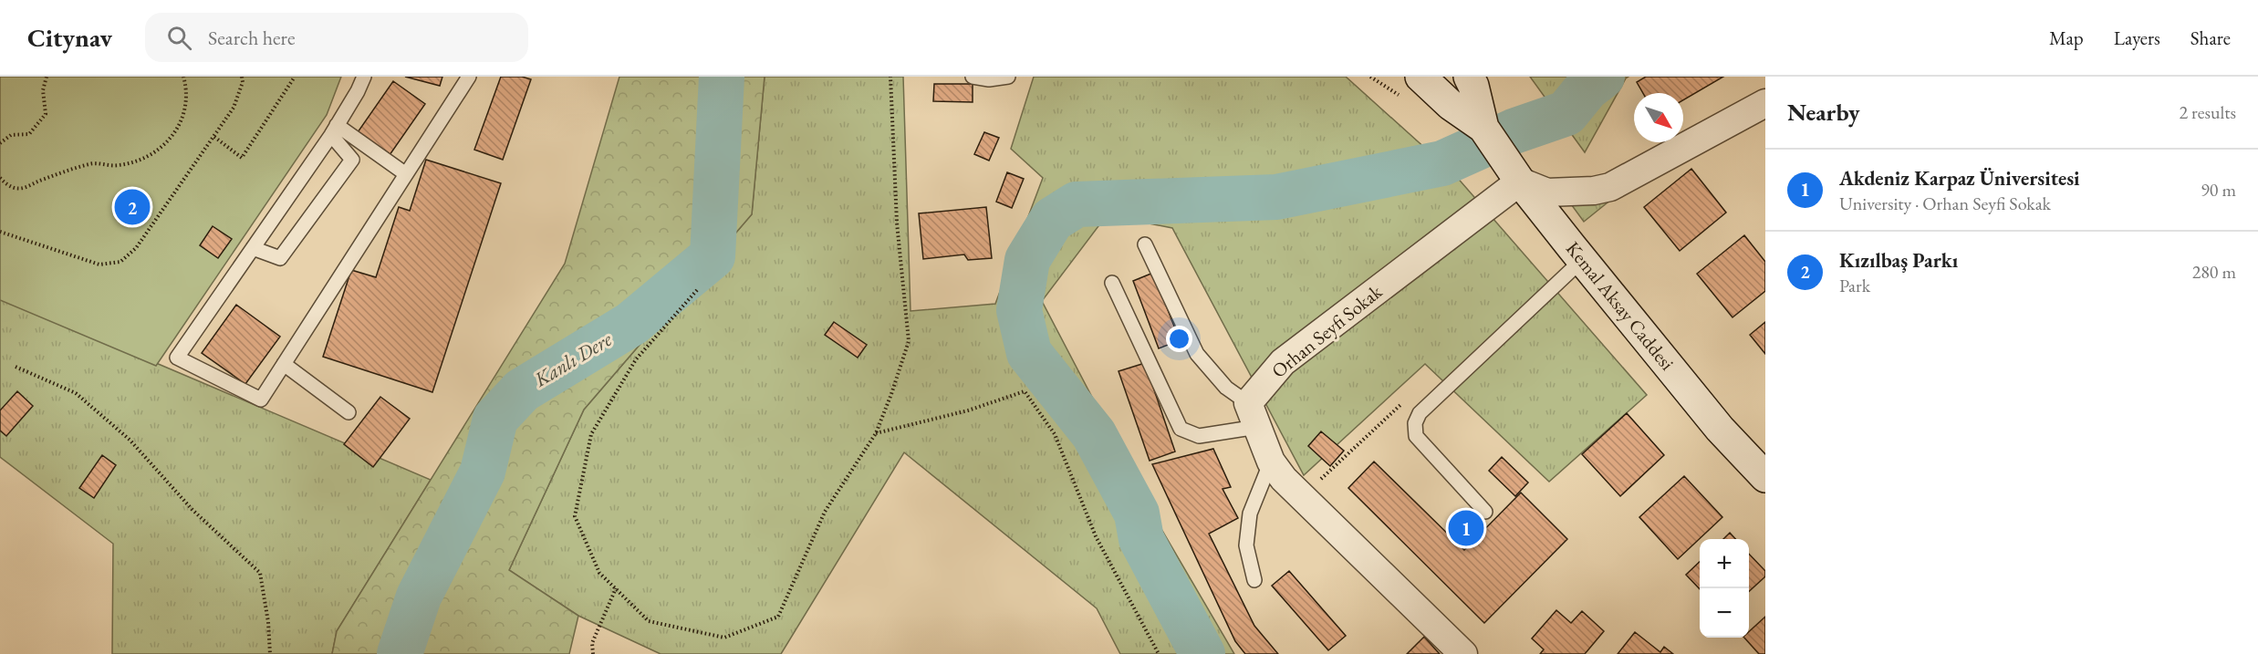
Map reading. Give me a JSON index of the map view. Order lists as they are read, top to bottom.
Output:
{
  "streets": {
    "main road": ["Kemal Aksay Caddesi"],
    "street": ["Orhan Seyfi Sokak"]
  },
  "crossings": [
    ["Kemal Aksay Caddesi", "Orhan Seyfi Sokak"]
  ],
  "water": ["Kanlı Dere"],
  "north": "bottom right",
  "page": {
    "header": "Citynav",
    "search": "Search here",
    "nav": ["Map", "Layers", "Share"],
    "heading": ["Nearby", "2 results"],
    "list": [
      {
        "mark": "1",
        "name": "Akdeniz Karpaz Üniversitesi",
        "note": "University · Orhan Seyfi Sokak",
        "value": "90 m"
      },
      {
        "mark": "2",
        "name": "Kızılbaş Parkı",
        "note": "Park",
        "value": "280 m"
      }
    ],
    "pins": ["2", "1"],
    "map_buttons": ["+", "−"]
  }
}
